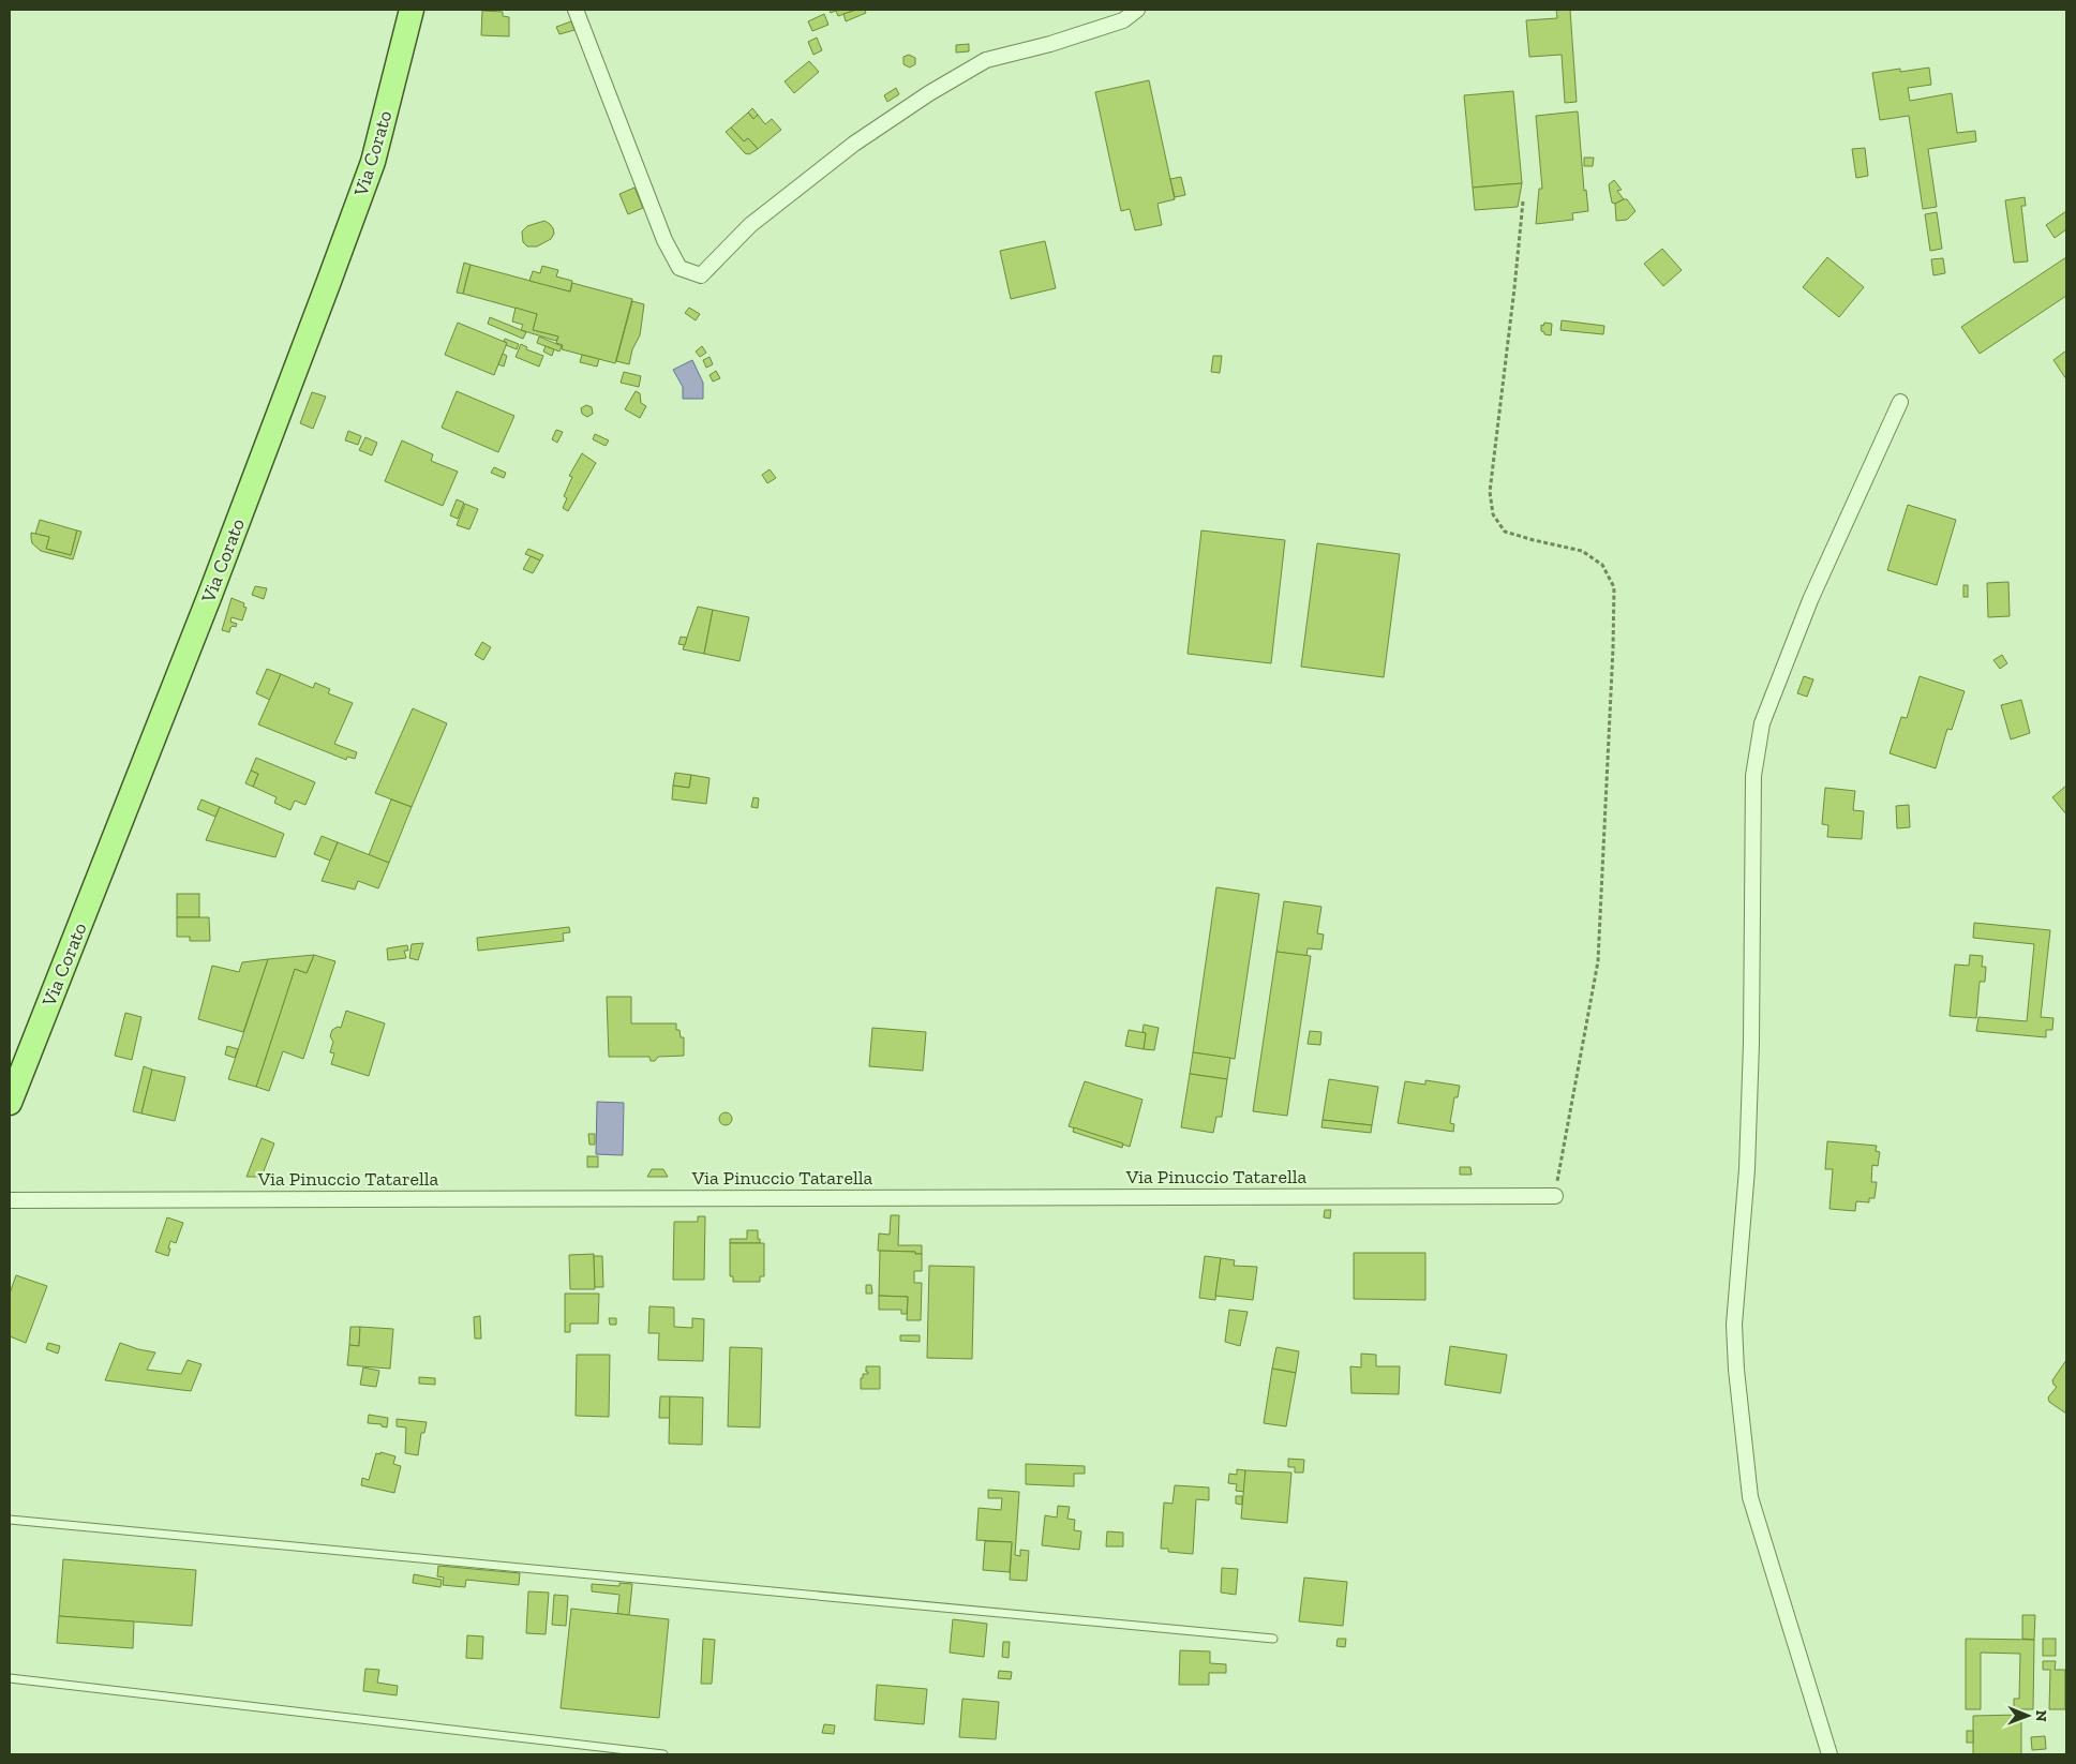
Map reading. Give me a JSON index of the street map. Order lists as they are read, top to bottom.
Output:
{
  "streets": {
    "main road": ["Via Corato"],
    "street": ["Via Pinuccio Tatarella"]
  },
  "north": "right"
}
